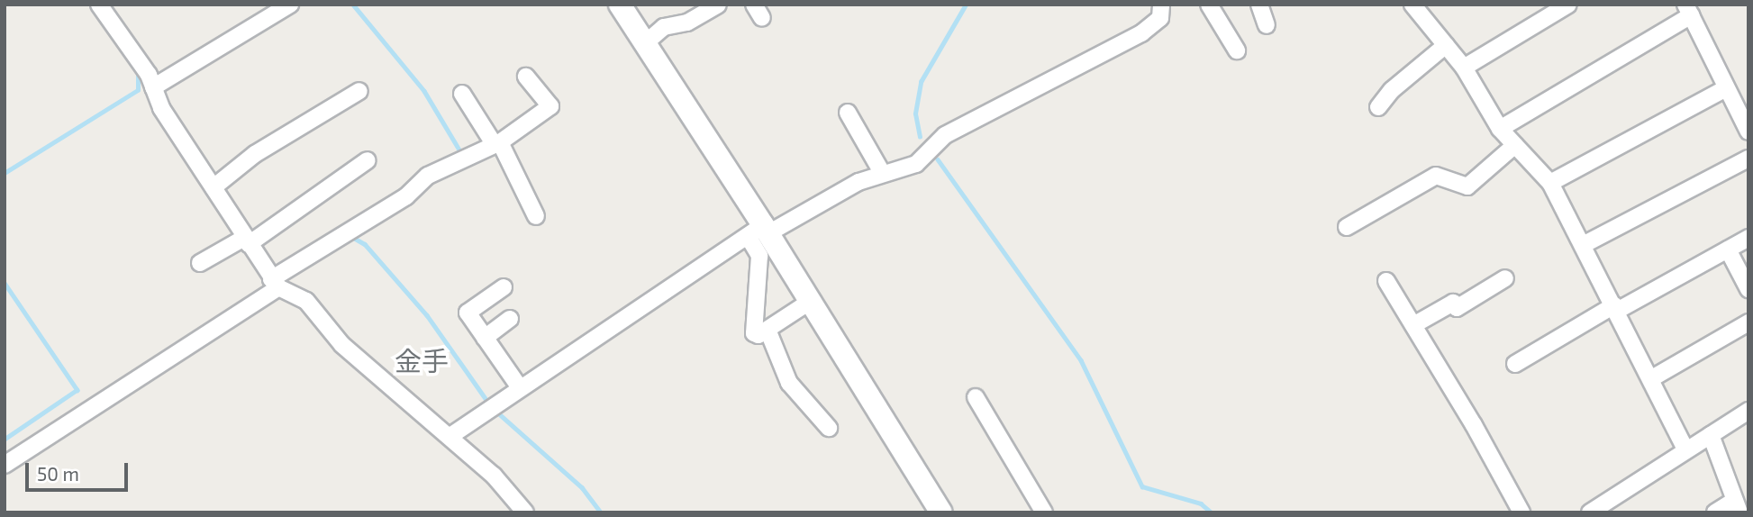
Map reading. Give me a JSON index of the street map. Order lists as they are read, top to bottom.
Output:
{
  "districts": ["金手"],
  "scale_bar": "50 m"
}
